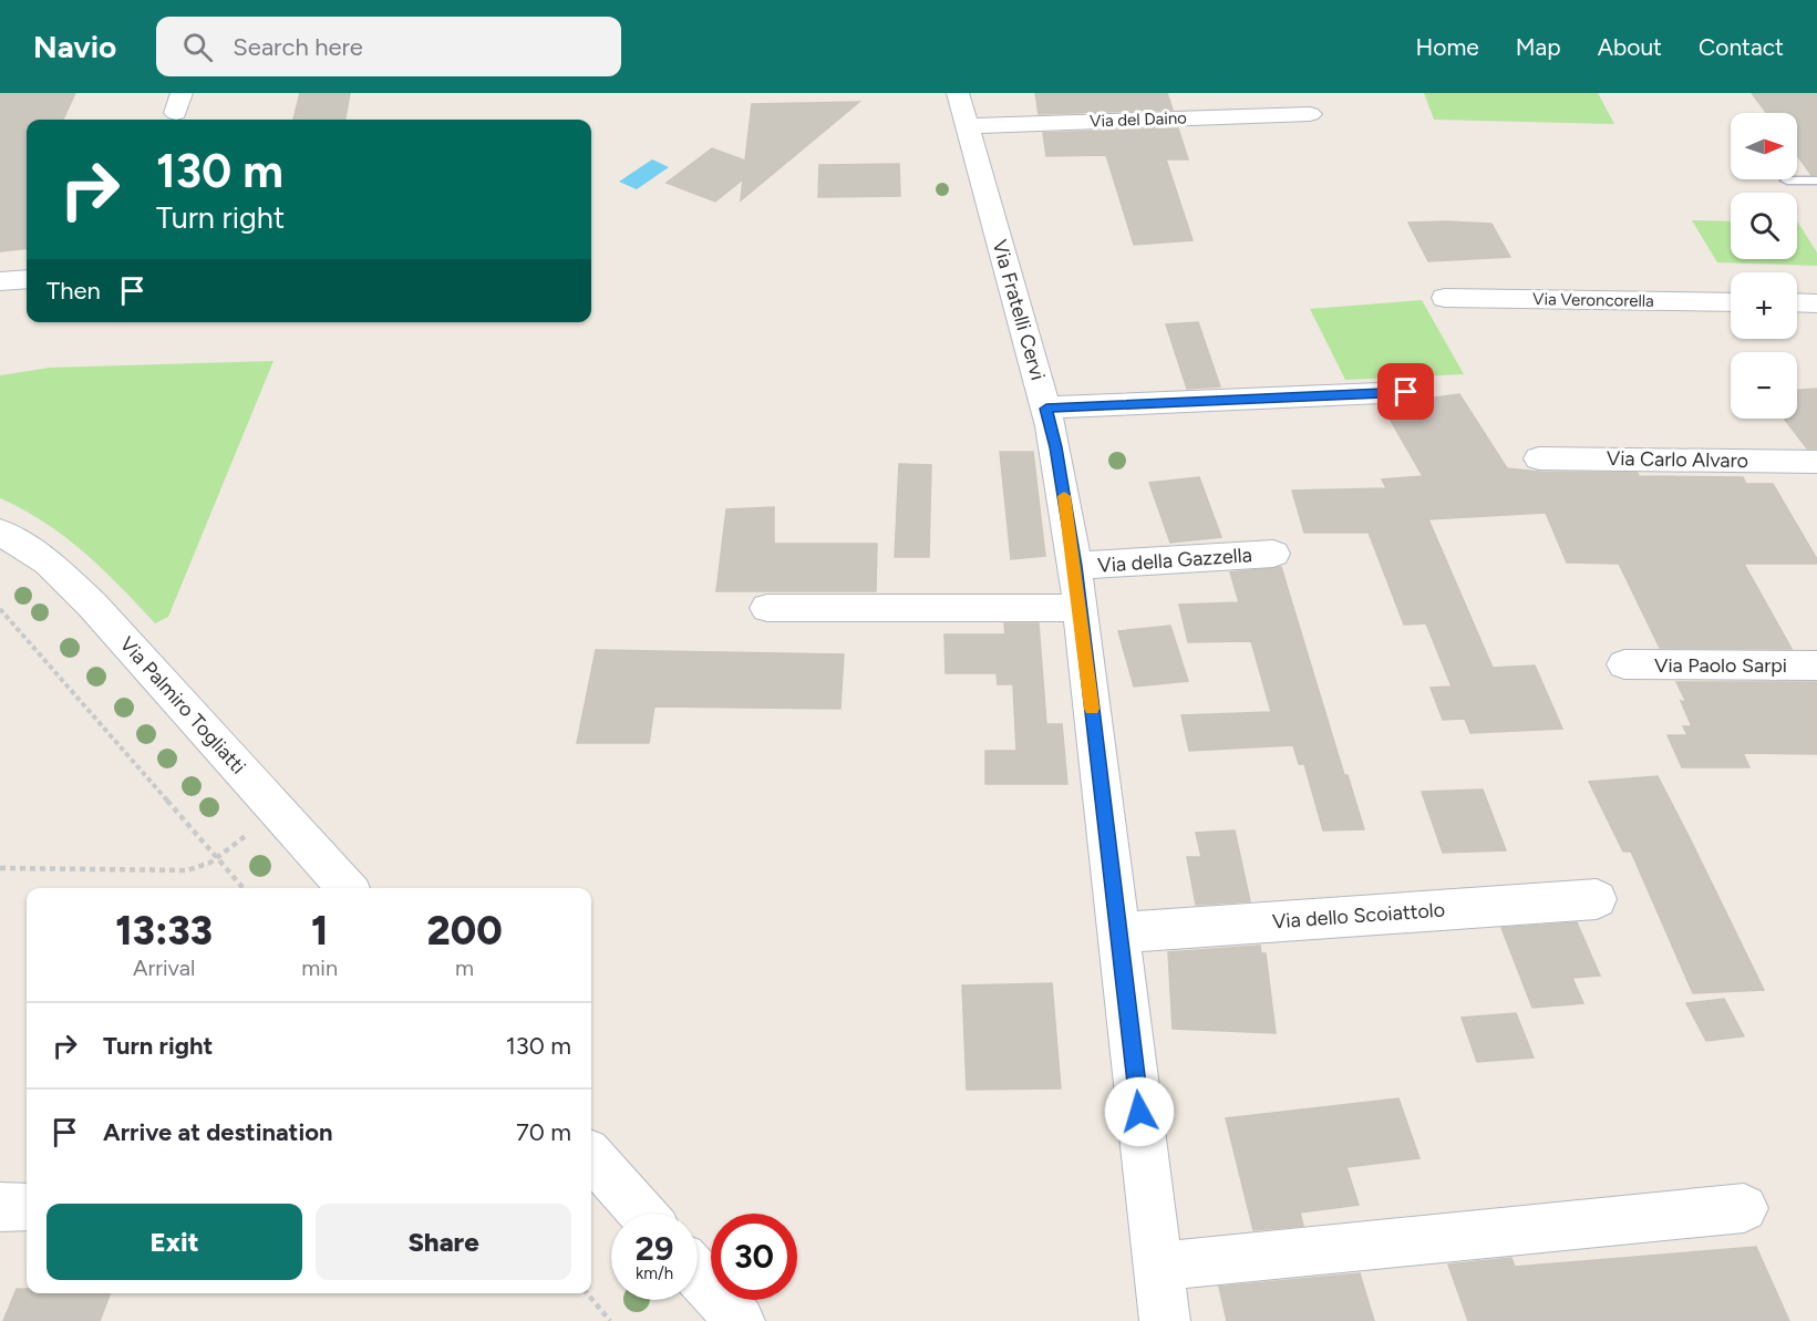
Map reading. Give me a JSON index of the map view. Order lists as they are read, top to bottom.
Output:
{
  "streets": {
    "street": [
      "Via del Daino",
      "Via Veroncorella",
      "Via Fratelli Cervi",
      "Via Carlo Alvaro",
      "Via della Gazzella",
      "Via Paolo Sarpi",
      "Via Palmiro Togliatti",
      "Via dello Scoiattolo"
    ]
  },
  "crossings": [
    ["Via del Daino", "Via Fratelli Cervi"],
    ["Via Fratelli Cervi", "Via della Gazzella"],
    ["Via Fratelli Cervi", "Via dello Scoiattolo"]
  ],
  "north": "right",
  "page": {
    "header": "Navio",
    "search": "Search here",
    "nav": [
      "Home",
      "Map",
      "About",
      "Contact"
    ],
    "map_buttons": ["+", "−"],
    "turn": ["130 m", "Turn right"],
    "then": "Then",
    "eta": [
      "13:33",
      "Arrival",
      "1",
      "min",
      "200",
      "m"
    ],
    "list": [
      {
        "name": "Turn right",
        "value": "130 m"
      },
      {
        "name": "Arrive at destination",
        "value": "70 m"
      }
    ],
    "buttons": ["Exit", "Share"],
    "speed": "29 km/h",
    "limit": "30"
  }
}
